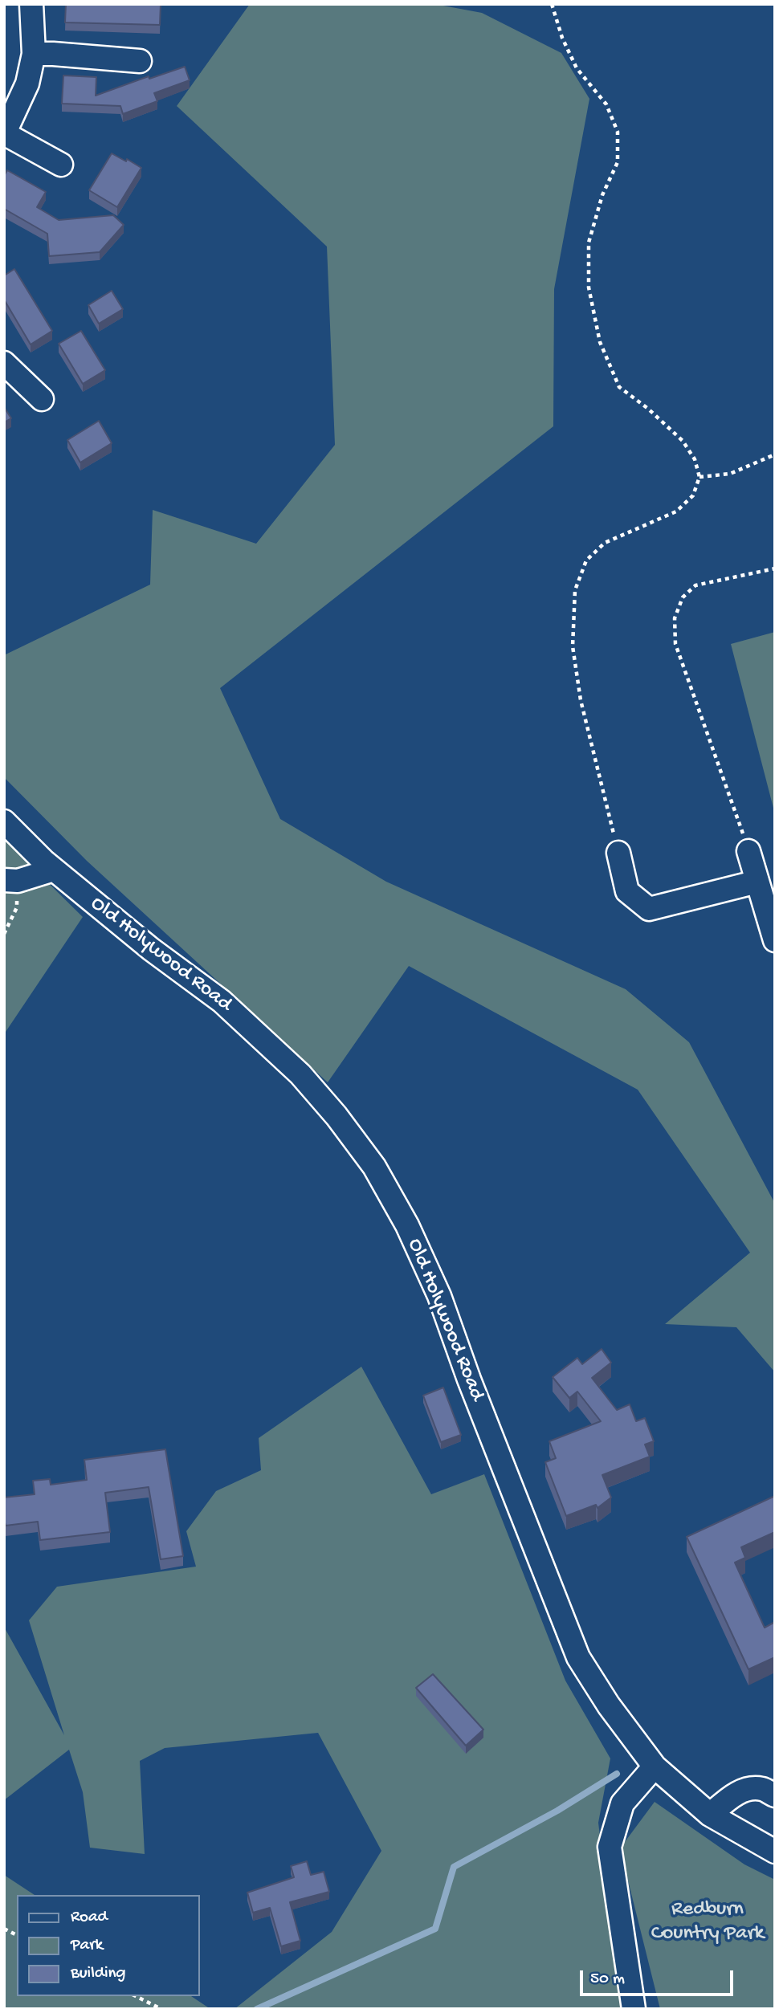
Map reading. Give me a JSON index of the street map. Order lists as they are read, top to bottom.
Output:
{
  "streets": {
    "street": ["Old Holywood Road"]
  },
  "parks": ["Redburn Country Park"],
  "legend": ["Road", "Park", "Building"],
  "scale_bar": "50 m"
}
